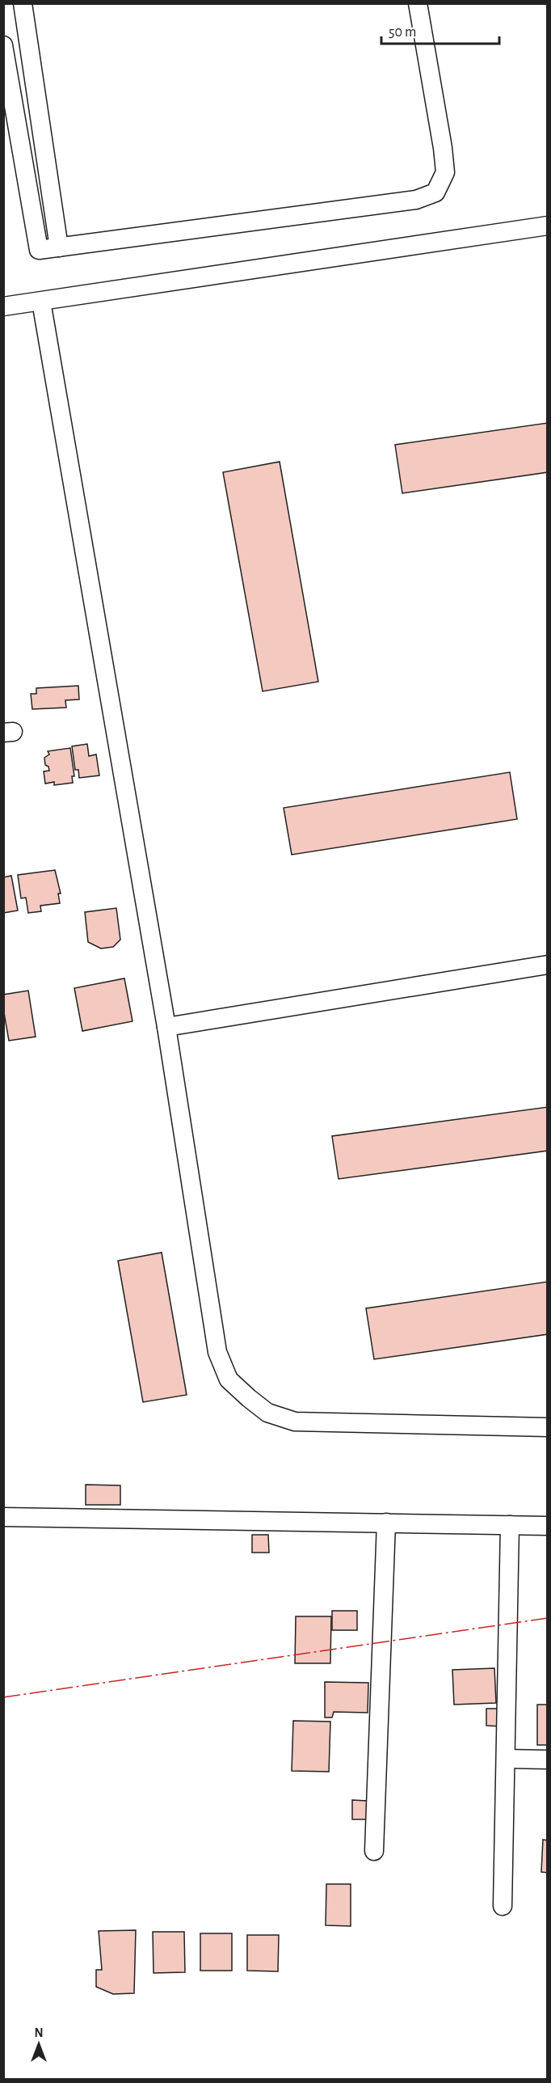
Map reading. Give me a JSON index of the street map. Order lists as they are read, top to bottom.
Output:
{
  "scale_bar": "50 m",
  "north": "top"
}
